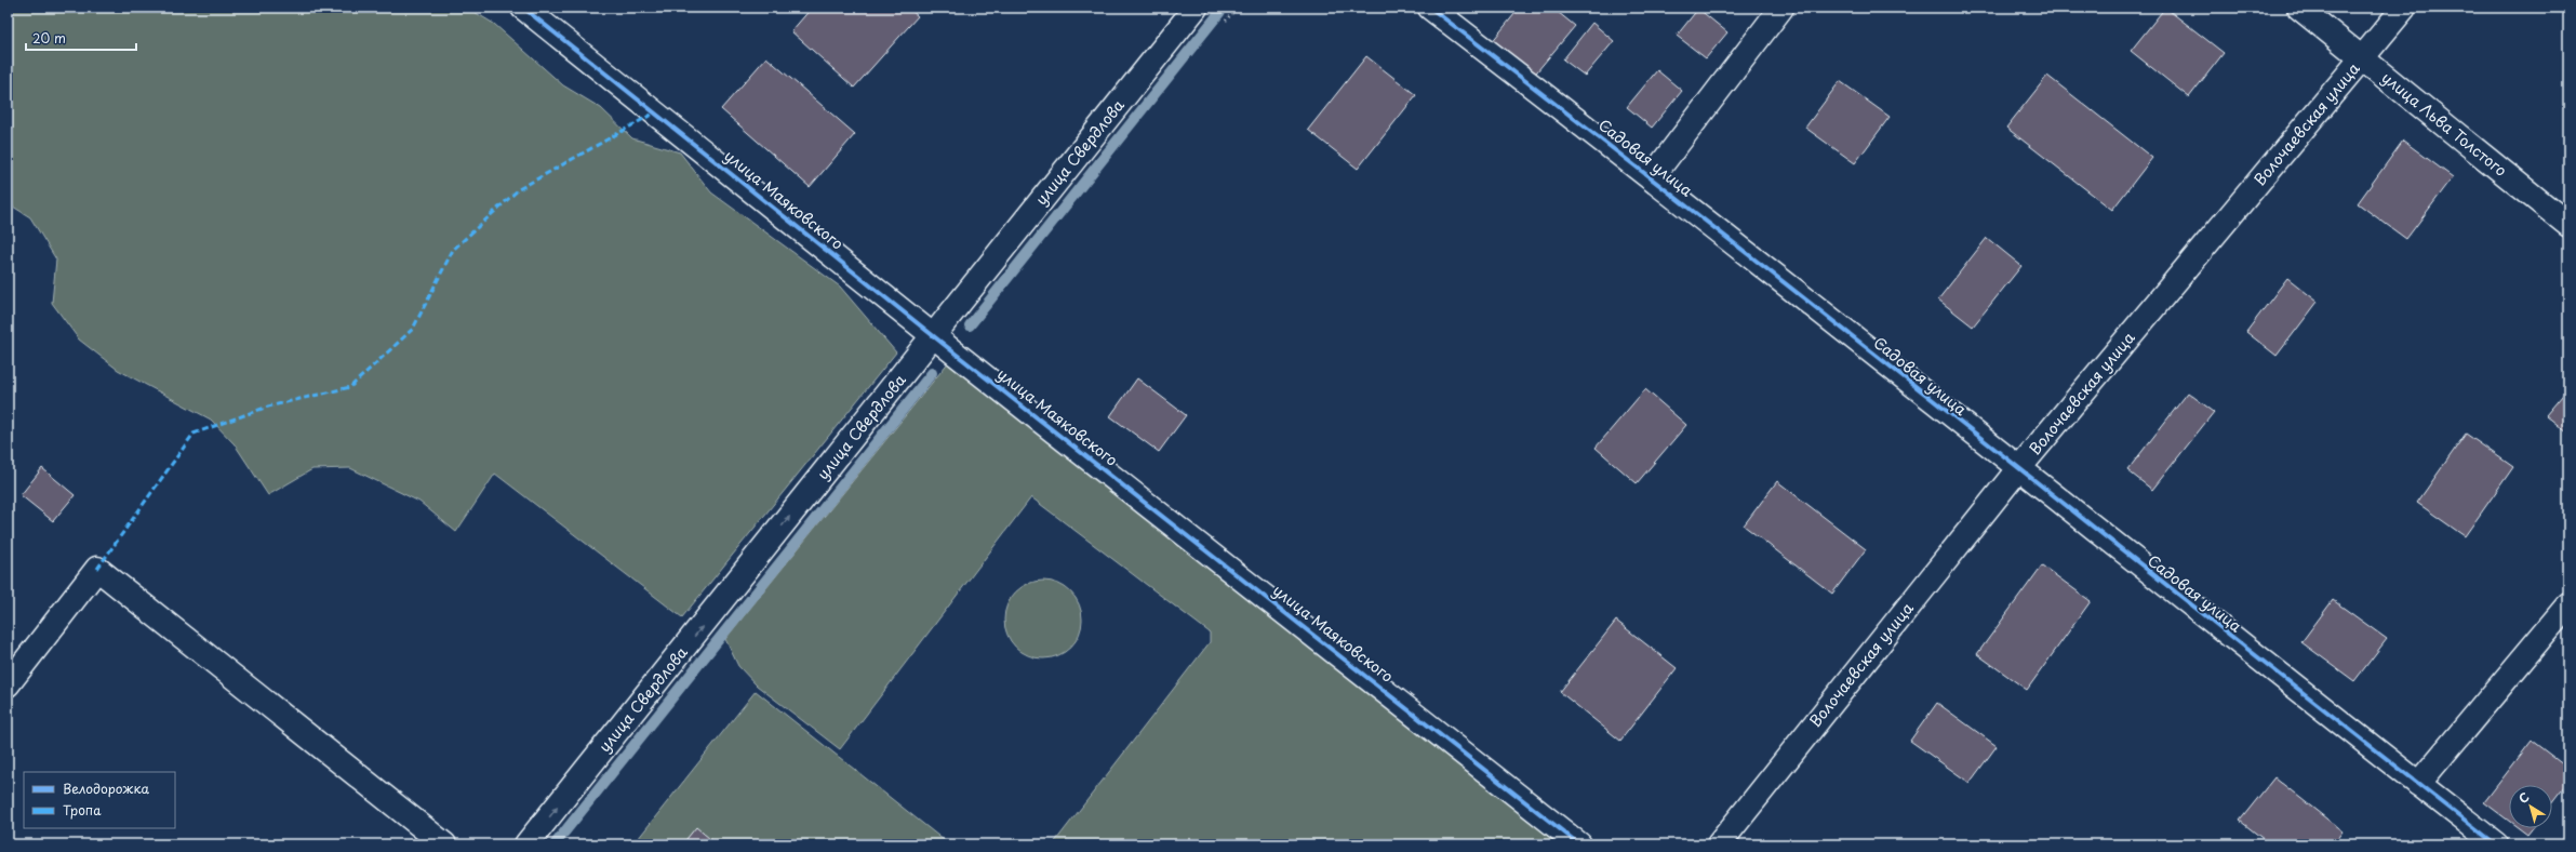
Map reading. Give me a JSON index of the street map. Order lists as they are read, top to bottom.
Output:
{
  "streets": {
    "street": [
      "Волочаевская улица",
      "улица Льва Толстого",
      "улица Свердлова",
      "Садовая улица",
      "улица Маяковского"
    ]
  },
  "crossings": [
    ["Волочаевская улица", "улица Льва Толстого"],
    ["Волочаевская улица", "Садовая улица"],
    ["улица Свердлова", "улица Маяковского"]
  ],
  "one_way": ["улица Свердлова"],
  "legend": ["Велодорожка", "Тропа"],
  "scale_bar": "20 m",
  "north": "top left"
}
